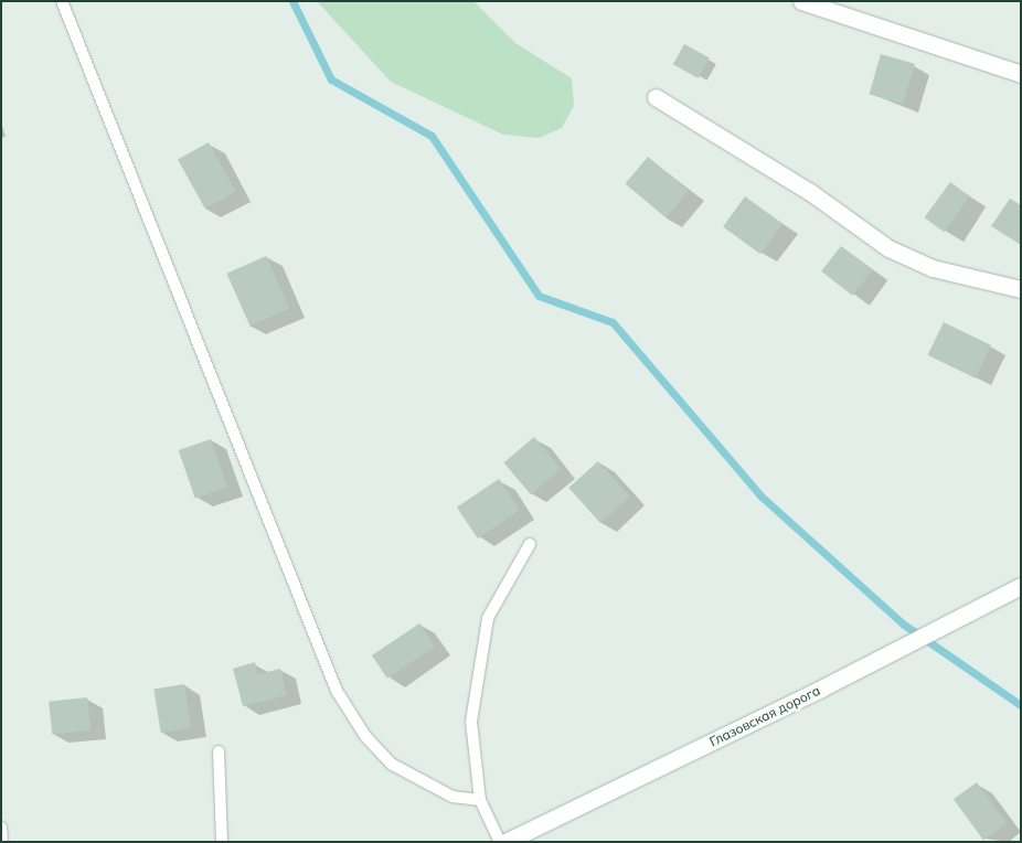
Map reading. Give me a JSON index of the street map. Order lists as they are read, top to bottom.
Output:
{
  "streets": {
    "street": ["Глазовская дорога"]
  }
}
